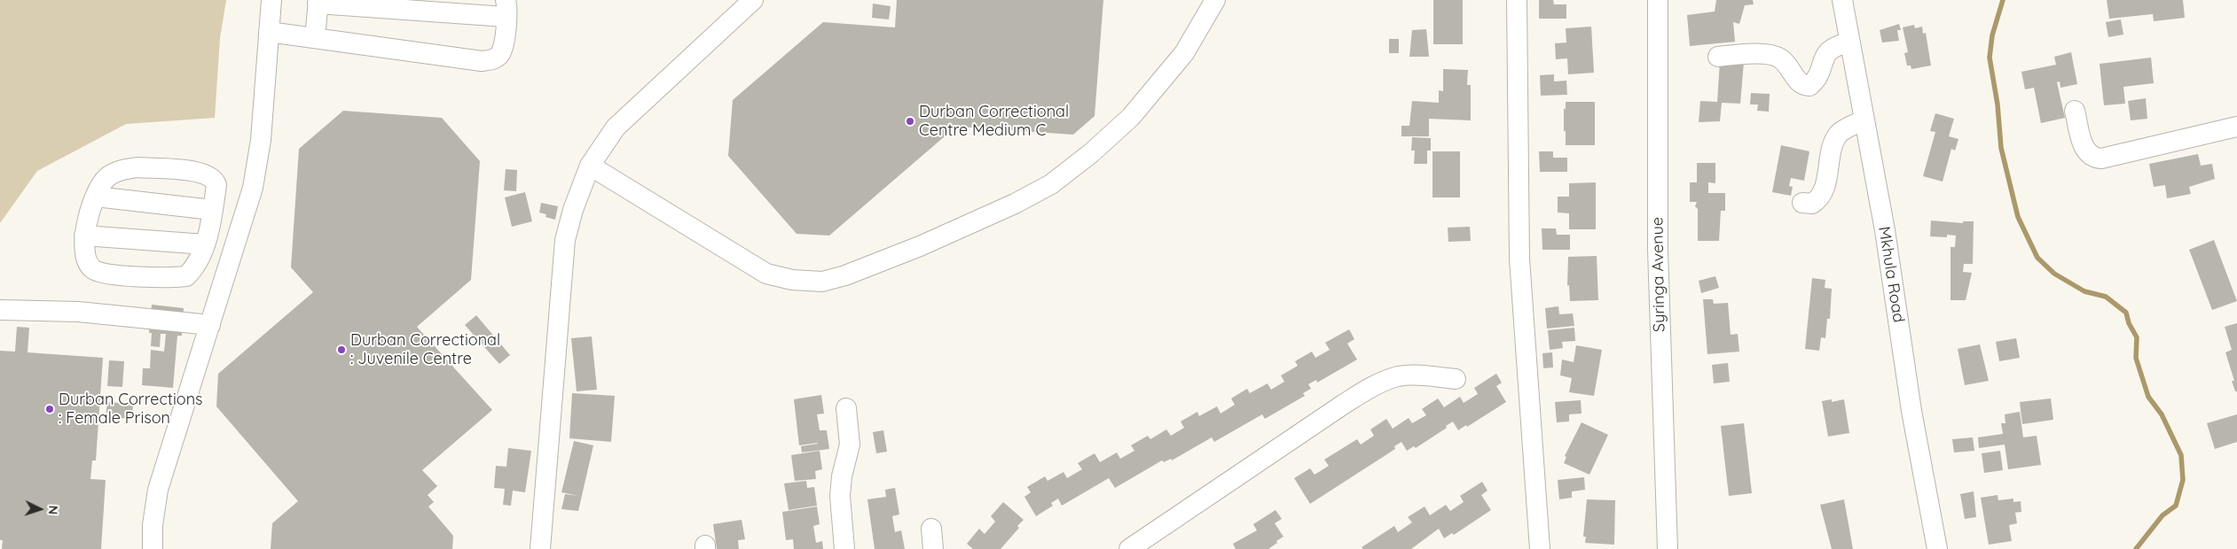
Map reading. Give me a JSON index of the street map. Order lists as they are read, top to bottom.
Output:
{
  "streets": {
    "street": ["Syringa Avenue", "Mkhula Road"]
  },
  "places": ["Durban Correctional Centre Medium C", "Durban Correctional : Juvenile Centre", "Durban Corrections : Female Prison"],
  "north": "right"
}
